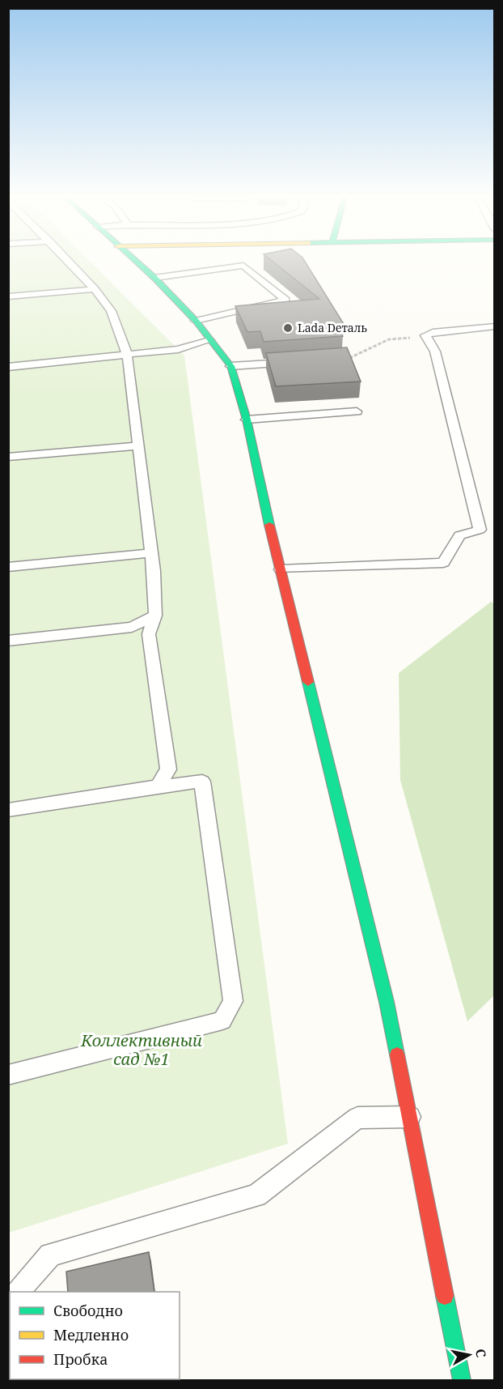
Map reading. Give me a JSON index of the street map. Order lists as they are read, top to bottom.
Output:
{
  "parks": ["Коллективный сад №1"],
  "places": ["Lada Dеталь"],
  "legend": ["Свободно", "Медленно", "Пробка"],
  "north": "right"
}
